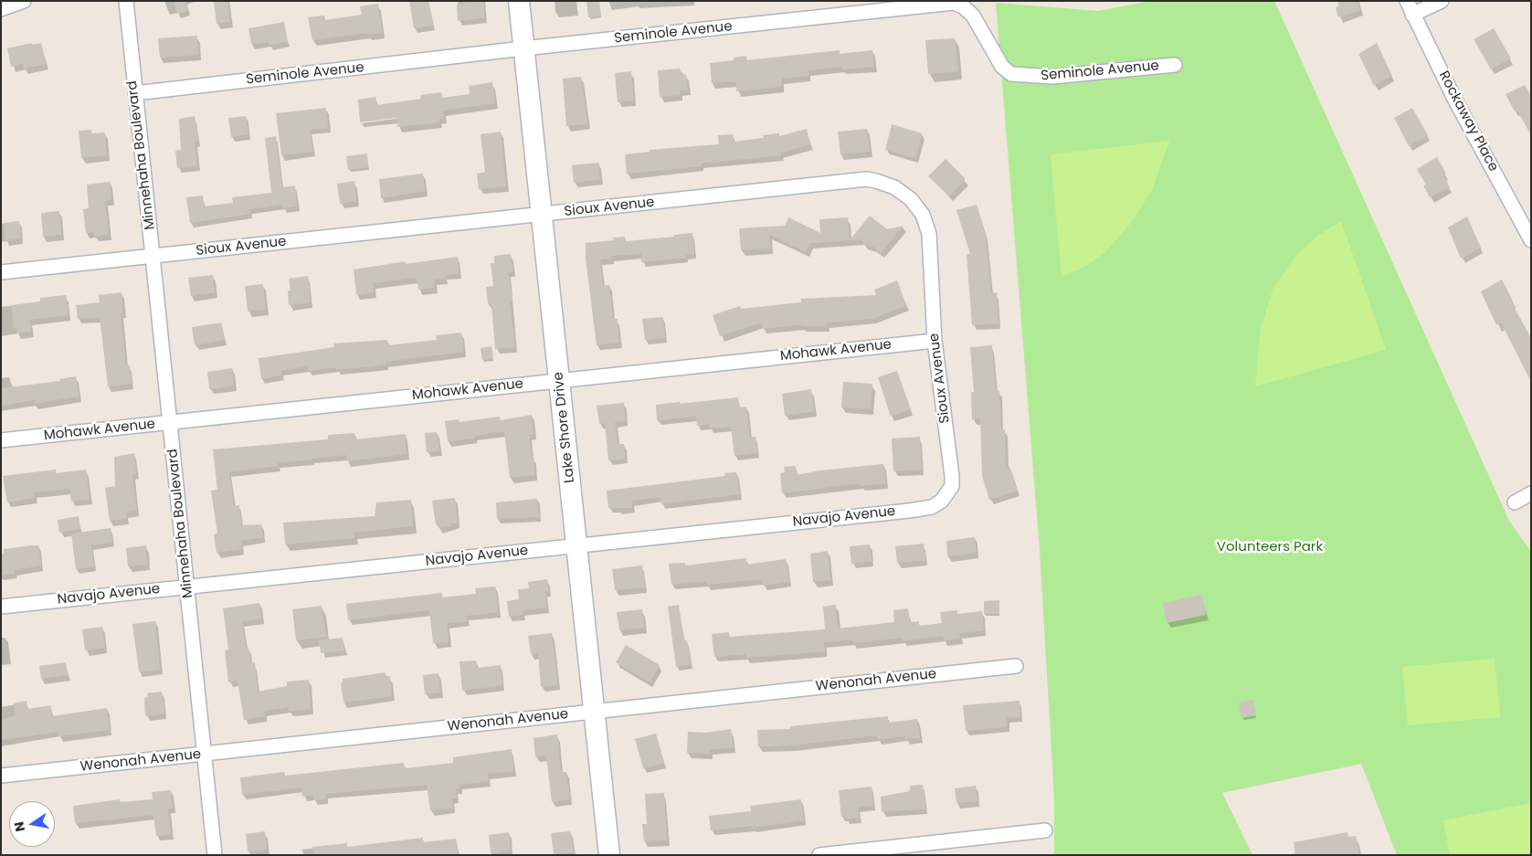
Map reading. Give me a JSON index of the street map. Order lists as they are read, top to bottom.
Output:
{
  "streets": {
    "street": [
      "Seminole Avenue",
      "Rockaway Place",
      "Minnehaha Boulevard",
      "Sioux Avenue",
      "Mohawk Avenue",
      "Lake Shore Drive",
      "Navajo Avenue",
      "Wenonah Avenue"
    ]
  },
  "crossings": [
    ["Seminole Avenue", "Minnehaha Boulevard"],
    ["Seminole Avenue", "Lake Shore Drive"],
    ["Minnehaha Boulevard", "Sioux Avenue"],
    ["Minnehaha Boulevard", "Mohawk Avenue"],
    ["Minnehaha Boulevard", "Navajo Avenue"],
    ["Minnehaha Boulevard", "Wenonah Avenue"],
    ["Sioux Avenue", "Mohawk Avenue"],
    ["Sioux Avenue", "Lake Shore Drive"],
    ["Sioux Avenue", "Navajo Avenue"],
    ["Mohawk Avenue", "Lake Shore Drive"],
    ["Lake Shore Drive", "Navajo Avenue"],
    ["Lake Shore Drive", "Wenonah Avenue"]
  ],
  "parks": ["Volunteers Park"],
  "north": "left"
}
